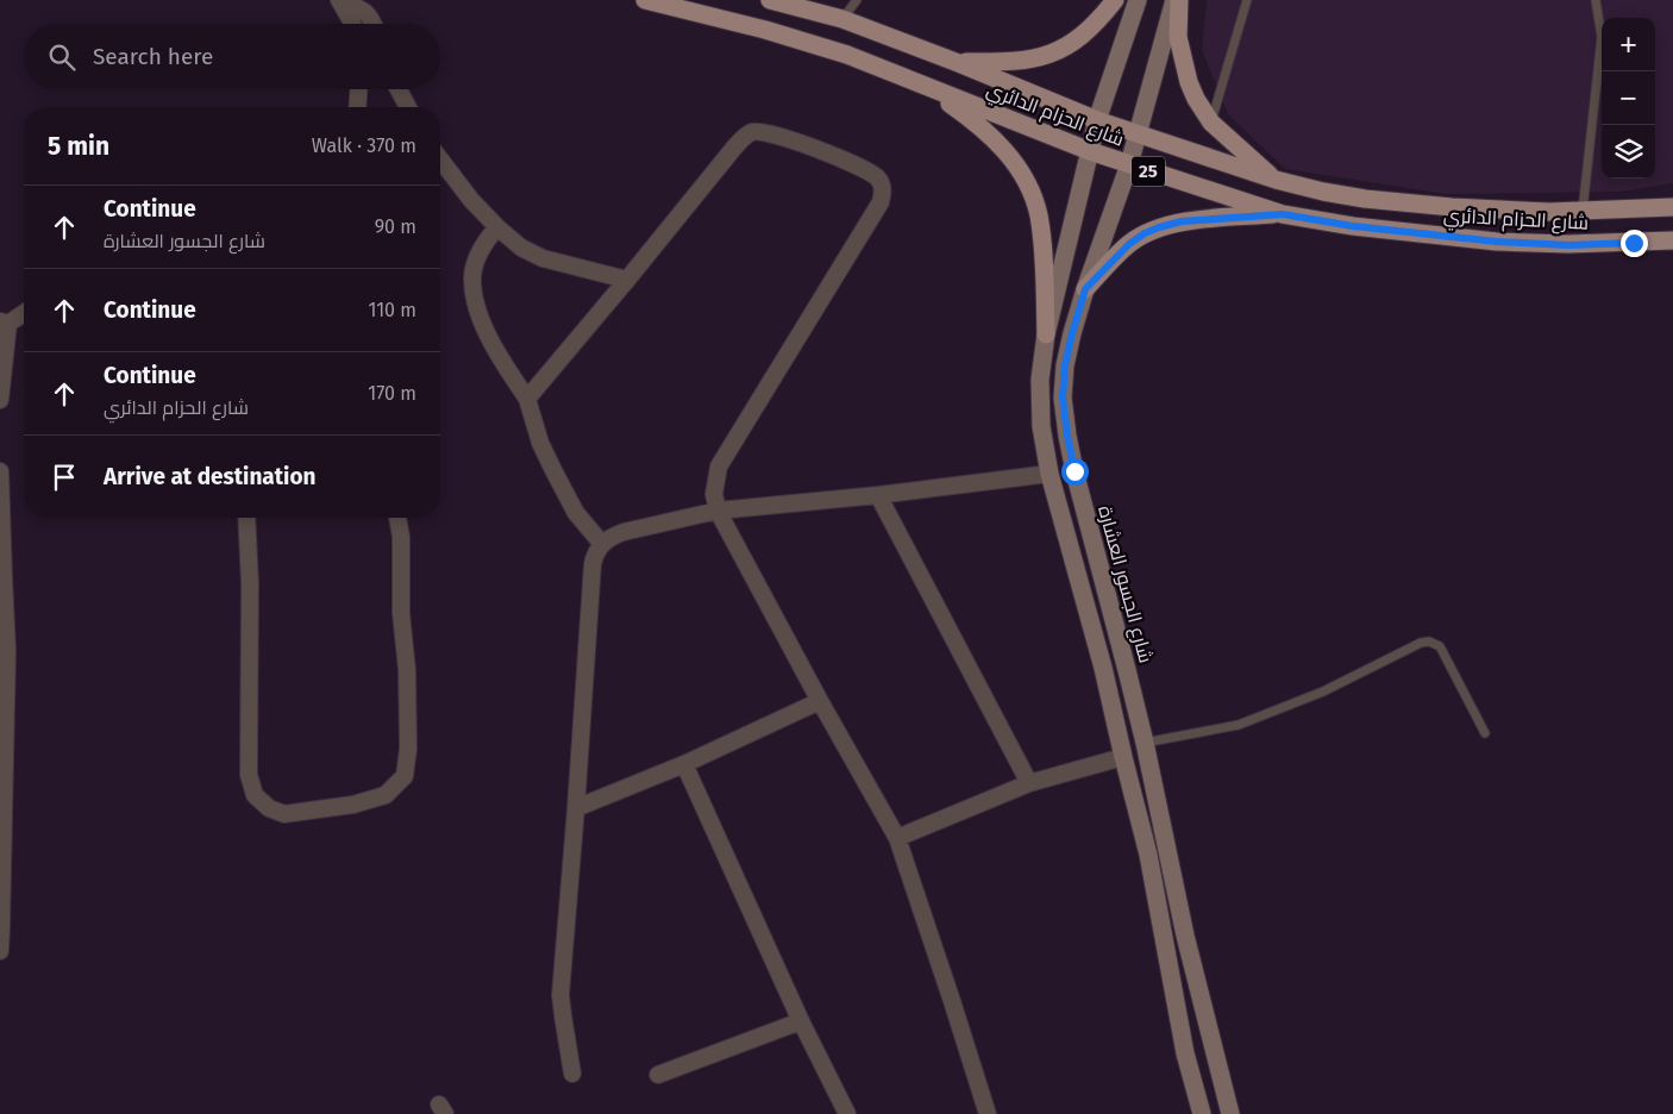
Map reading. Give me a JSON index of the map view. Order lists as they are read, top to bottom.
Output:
{
  "streets": {
    "main road": ["شارع الحزام الدائري", "25", "شارع الجسور العشارة"]
  },
  "crossings": [
    ["شارع الحزام الدائري", "شارع الجسور العشارة"]
  ],
  "page": {
    "map_buttons": ["+", "−"],
    "search": "Search here",
    "heading": ["5 min", "Walk · 370 m"],
    "list": [
      ["Continue", "شارع الجسور العشارة", "90 m"],
      ["Continue", "110 m"],
      ["Continue", "شارع الحزام الدائري", "170 m"],
      "Arrive at destination"
    ]
  }
}
